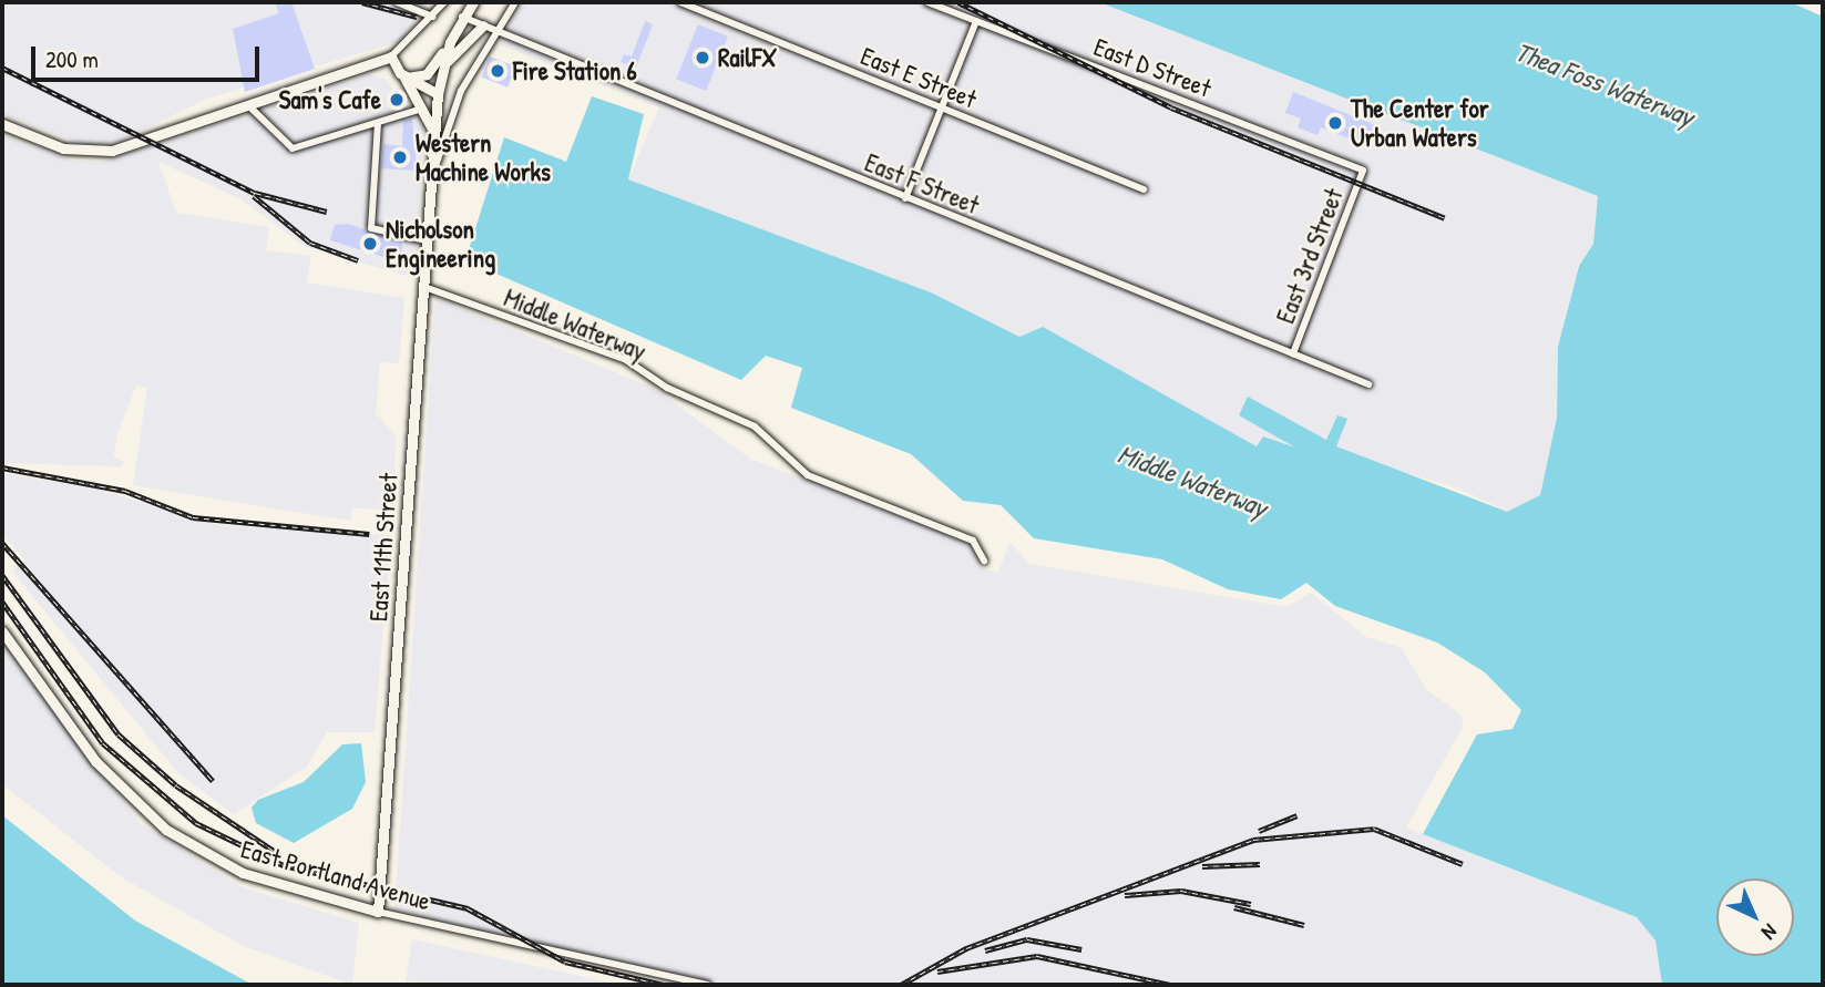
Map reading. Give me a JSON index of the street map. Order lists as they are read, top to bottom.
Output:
{
  "streets": {
    "street": [
      "East D Street",
      "East E Street",
      "East F Street",
      "East 3rd Street",
      "Middle Waterway",
      "East 11th Street",
      "East Portland Avenue"
    ]
  },
  "crossings": [
    ["East D Street", "East 3rd Street"],
    ["East F Street", "East 3rd Street"],
    ["East F Street", "East 11th Street"],
    ["Middle Waterway", "East 11th Street"],
    ["East 11th Street", "East Portland Avenue"]
  ],
  "water": ["Thea Foss Waterway", "Middle Waterway"],
  "places": [
    "RailFX",
    "Fire Station 6",
    "Sam's Cafe",
    "The Center for Urban Waters",
    "Western Machine Works",
    "Nicholson Engineering"
  ],
  "scale_bar": "200 m",
  "north": "bottom right"
}
